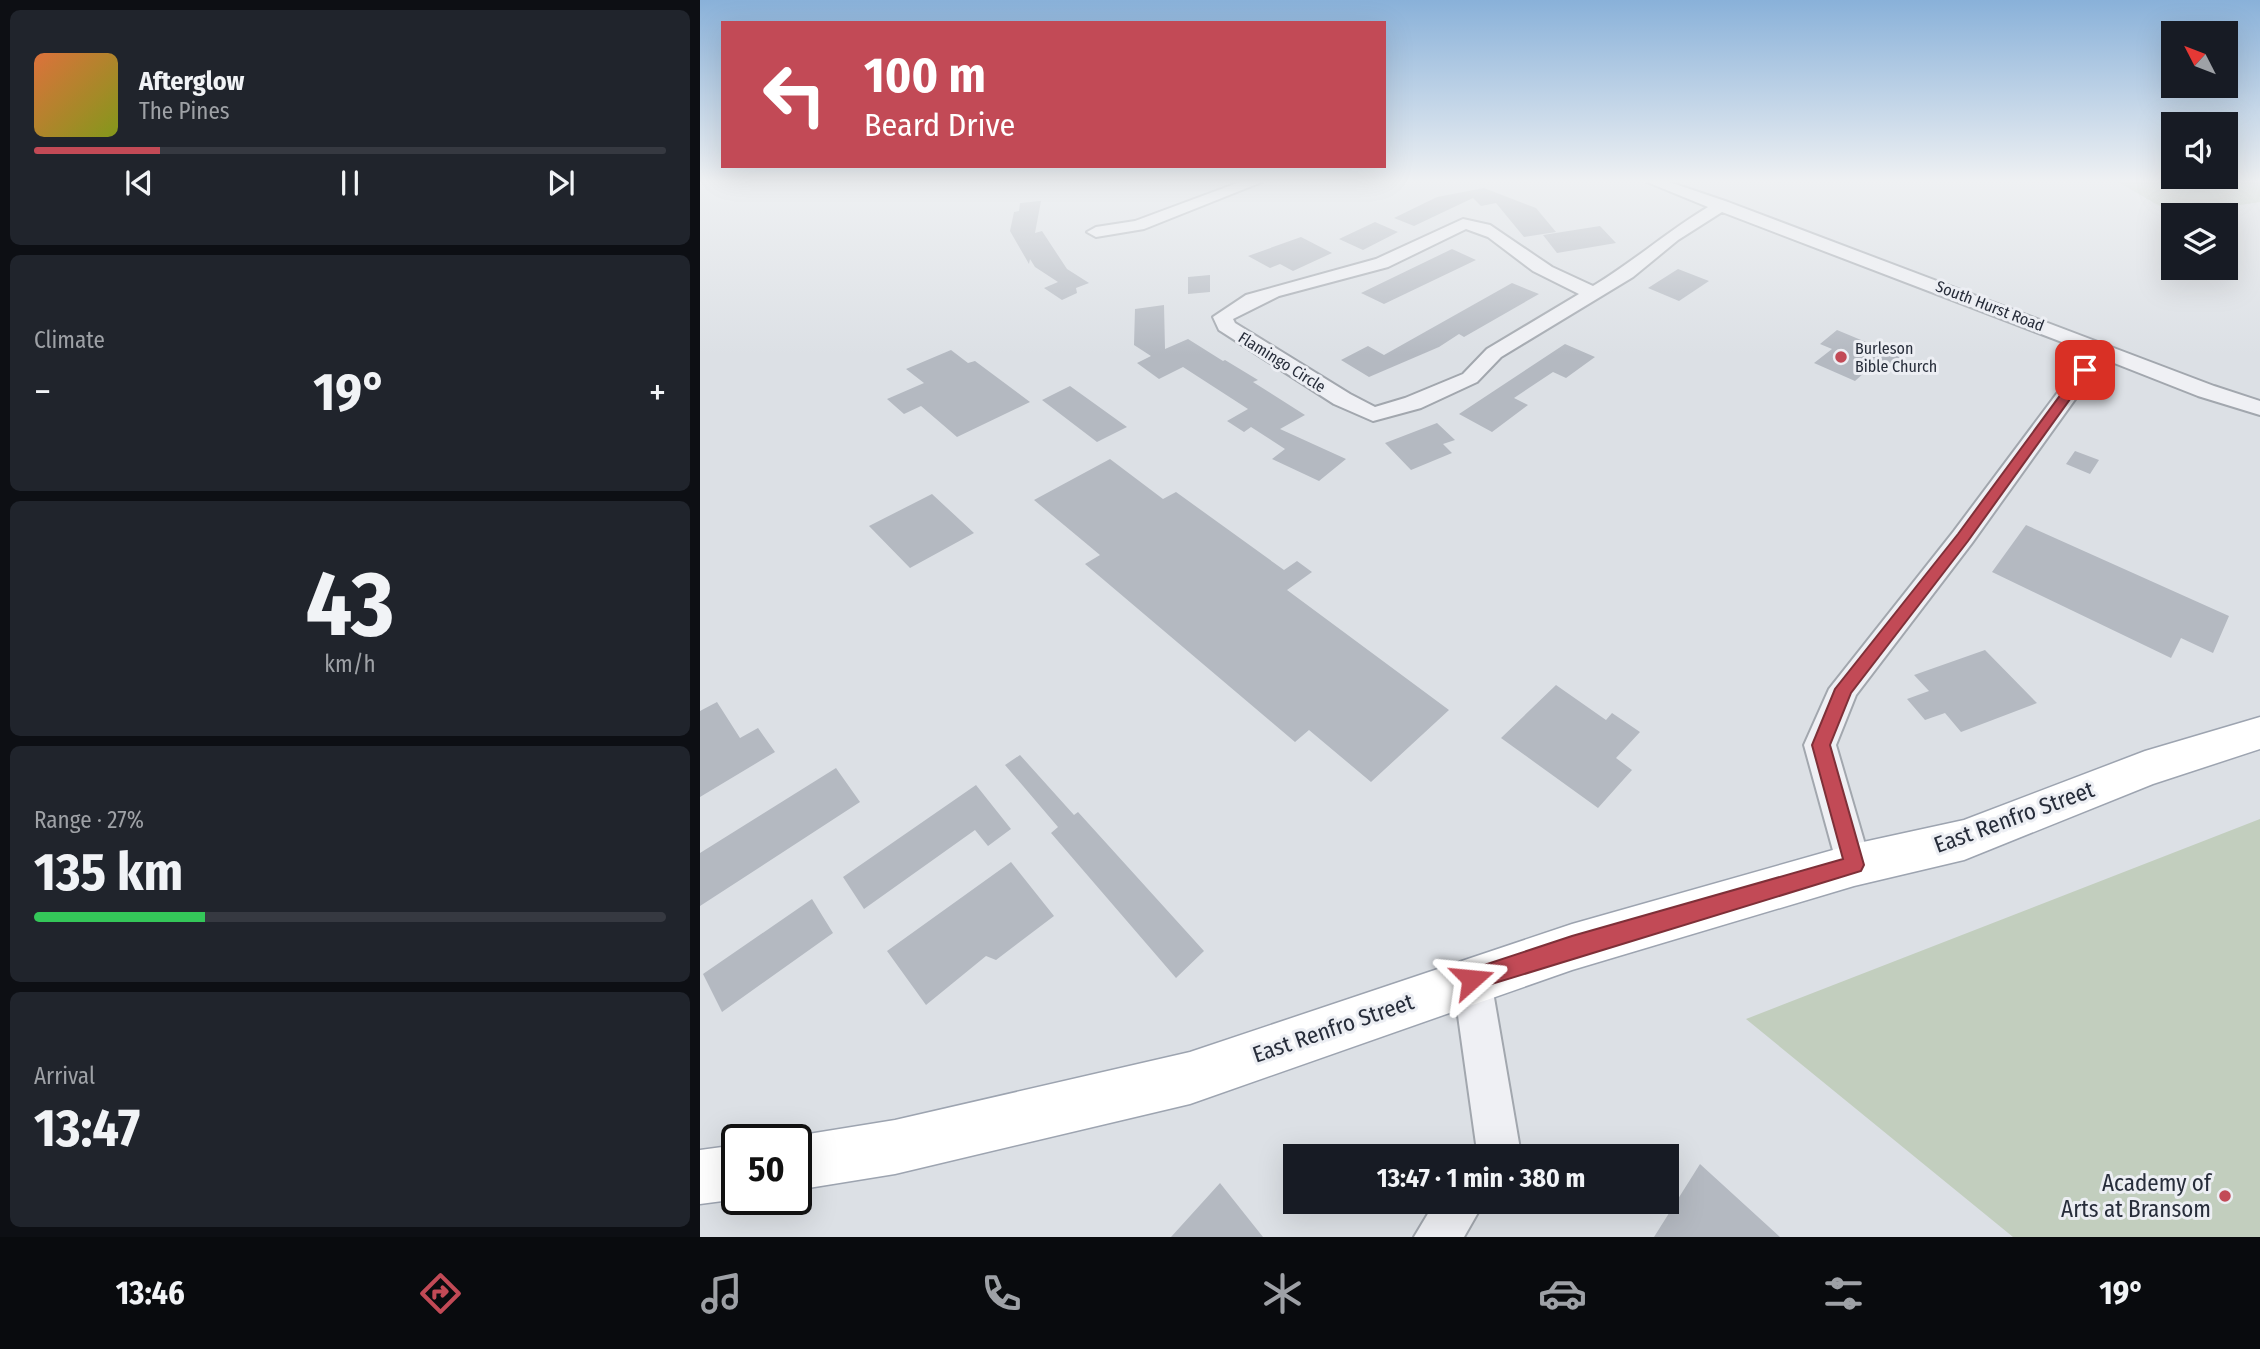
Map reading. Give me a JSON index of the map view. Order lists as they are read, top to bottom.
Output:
{
  "streets": {
    "main road": ["East Renfro Street"],
    "street": ["South Hurst Road", "Flamingo Circle"]
  },
  "places": ["Burleson Bible Church", "Academy of Arts at Bransom"],
  "north": "top left",
  "page": {
    "turn": ["100 m", "Beard Drive"],
    "song": ["Afterglow", "The Pines"],
    "tile": [
      "Climate",
      ["43", "km/h"],
      ["Range · 27%", "135 km"],
      ["Arrival", "13:47"]
    ],
    "heat": ["−", "19°", "+"],
    "limit": "50",
    "trip": "13:47 · 1 min · 380 m",
    "tabs": ["13:46", "19°"]
  }
}
